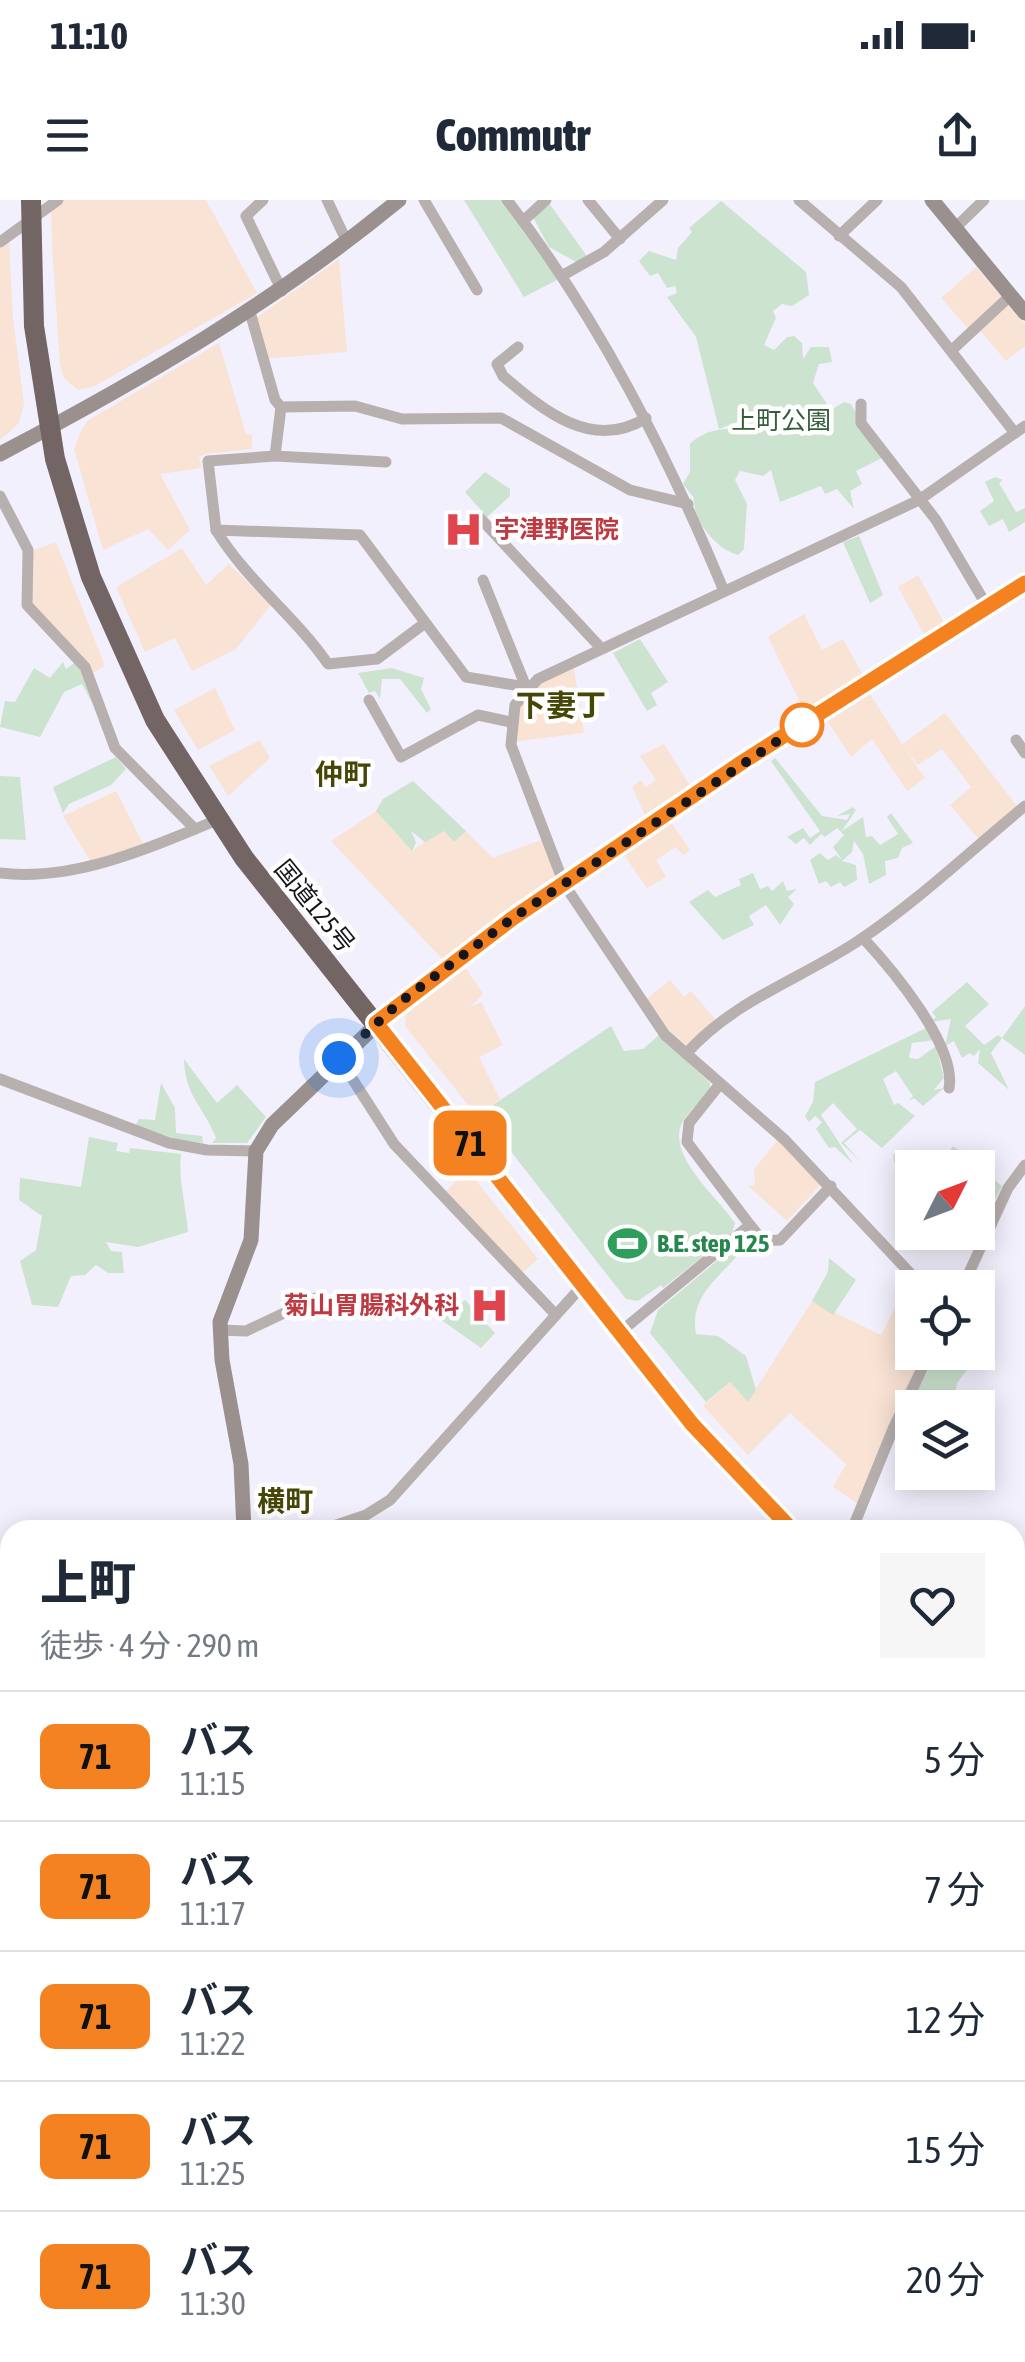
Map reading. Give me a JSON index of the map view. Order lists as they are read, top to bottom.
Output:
{
  "streets": {
    "highway": ["国道125号"]
  },
  "districts": ["下妻丁", "仲町", "横町"],
  "parks": ["上町公園"],
  "places": {
    "hospital": ["宇津野医院", "菊山胃腸科外科"],
    "sports": ["B.E. step 125"]
  },
  "lines": ["bus line 71"],
  "north": "top right",
  "page": {
    "status": "11:10",
    "header": "Commutr",
    "on_map": "71",
    "heading": ["上町", "徒歩 · 4 分 · 290 m"],
    "list": [
      {
        "mark": "71",
        "name": "バス",
        "note": "11:15",
        "value": "5 分"
      },
      {
        "mark": "71",
        "name": "バス",
        "note": "11:17",
        "value": "7 分"
      },
      {
        "mark": "71",
        "name": "バス",
        "note": "11:22",
        "value": "12 分"
      },
      {
        "mark": "71",
        "name": "バス",
        "note": "11:25",
        "value": "15 分"
      },
      {
        "mark": "71",
        "name": "バス",
        "note": "11:30",
        "value": "20 分"
      }
    ]
  }
}
